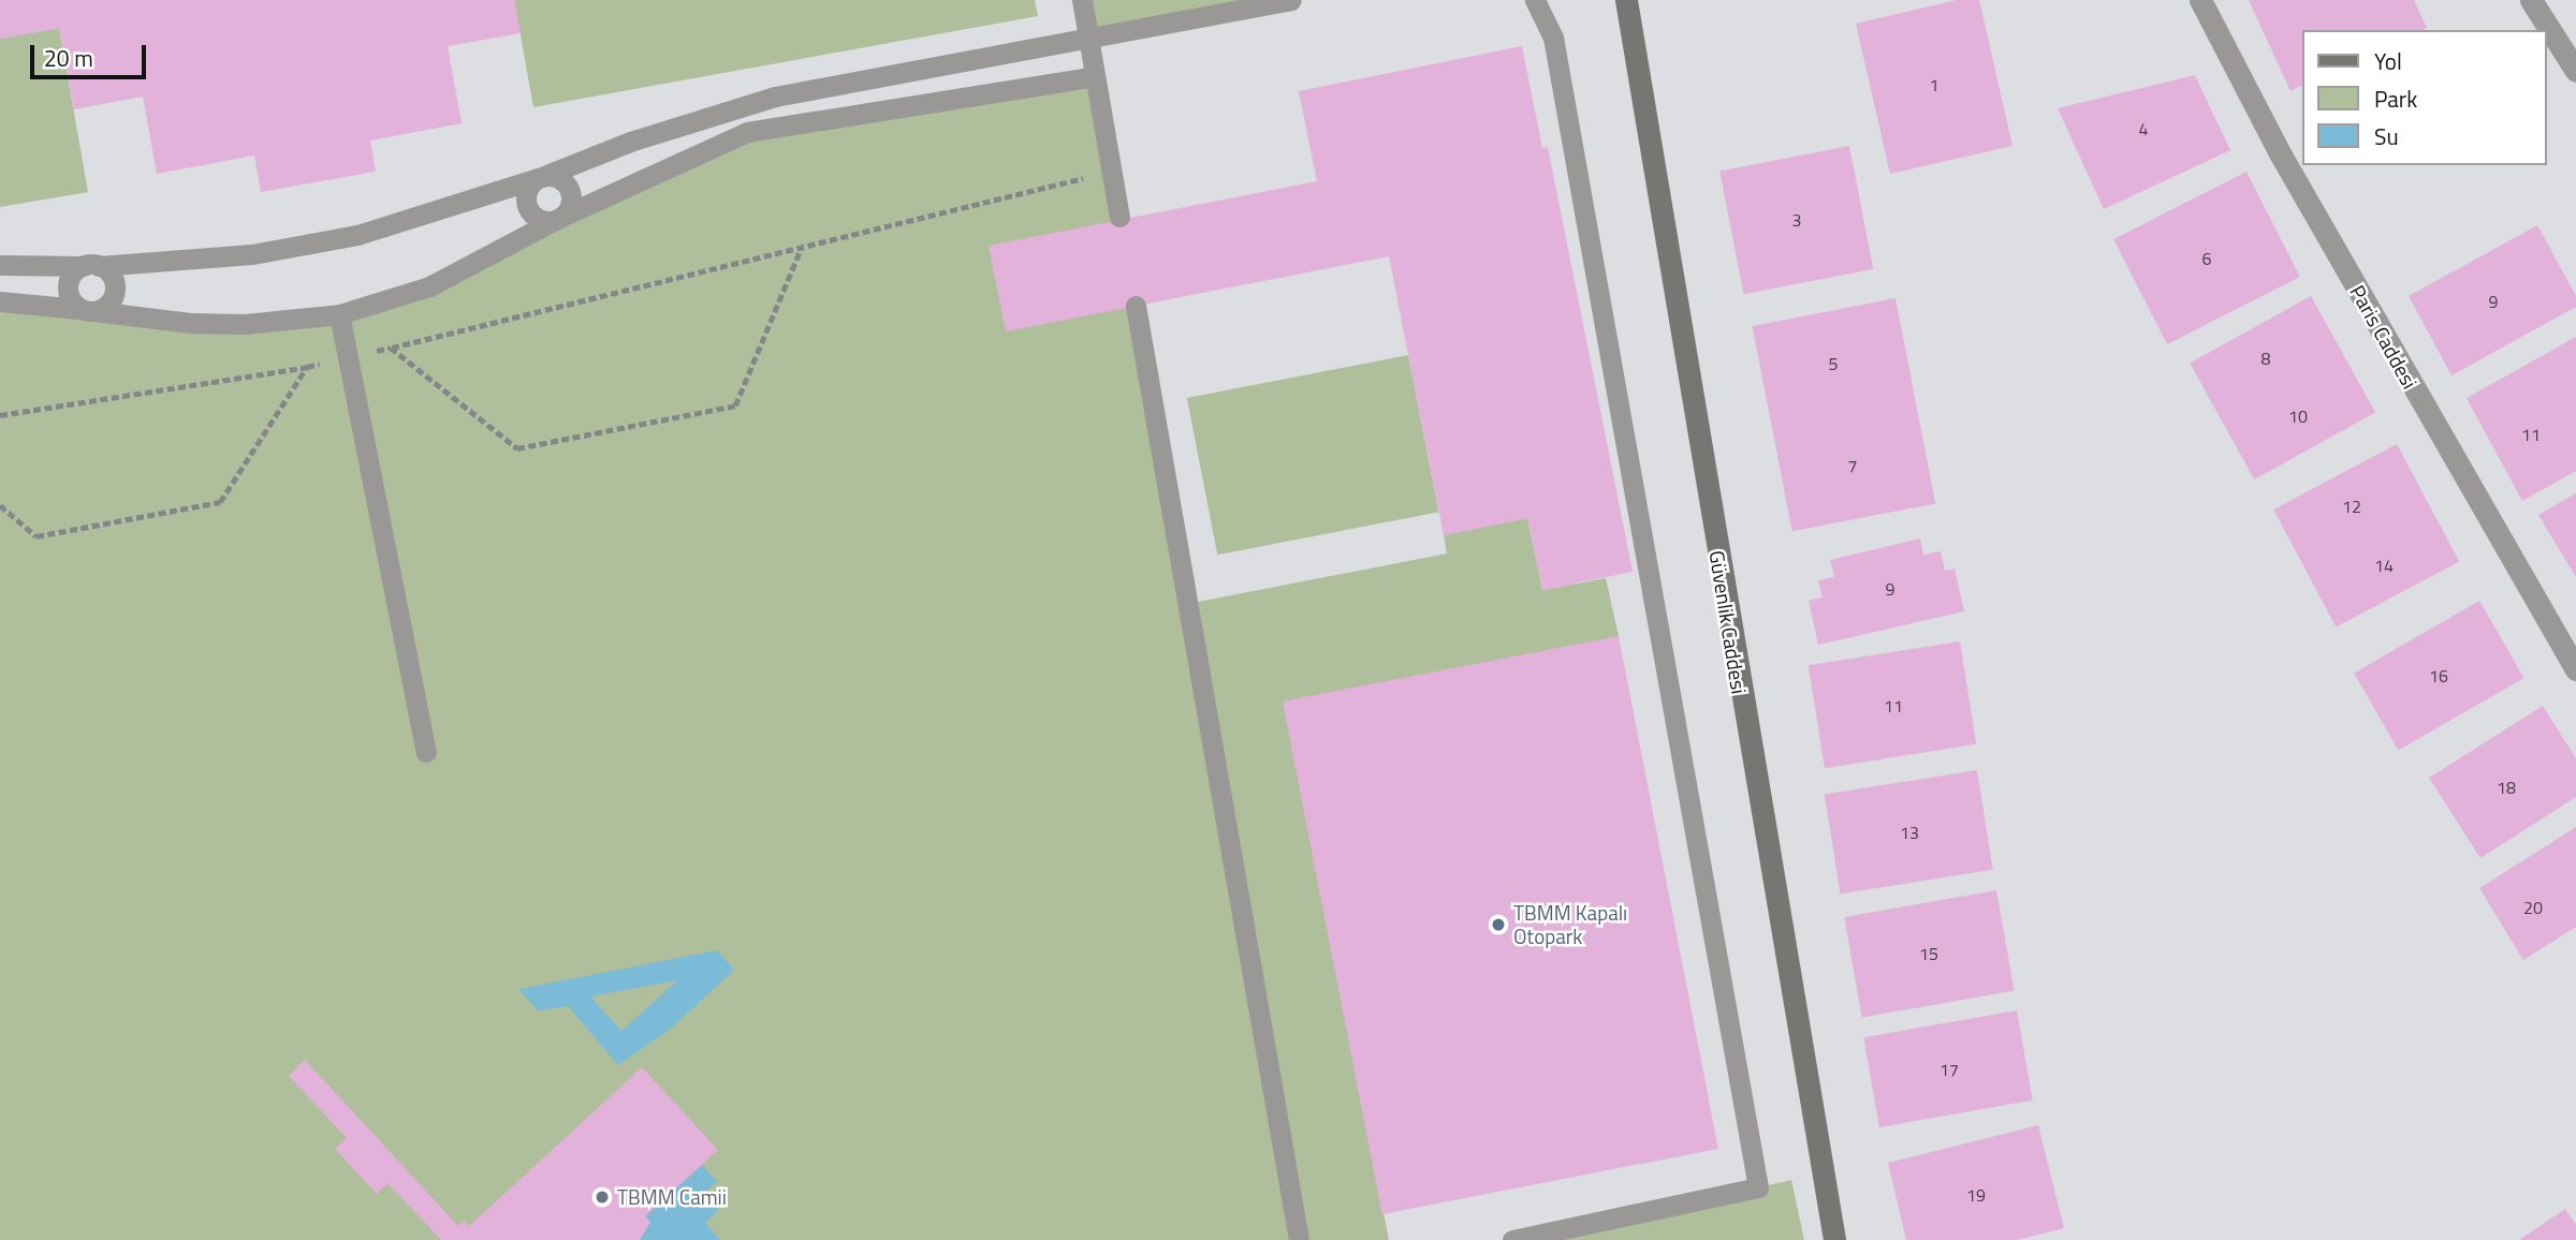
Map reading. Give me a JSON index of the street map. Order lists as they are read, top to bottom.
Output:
{
  "streets": {
    "main road": ["Güvenlik Caddesi"],
    "street": ["Paris Caddesi"]
  },
  "places": ["TBMM Kapalı Otopark", "TBMM Camii"],
  "house_numbers": [
    "1",
    "4",
    "3",
    "6",
    "9",
    "8",
    "5",
    "10",
    "11",
    "7",
    "12",
    "14",
    "9",
    "16",
    "11",
    "18",
    "13",
    "20",
    "15",
    "17",
    "19"
  ],
  "legend": ["Yol", "Park", "Su"],
  "scale_bar": "20 m"
}
